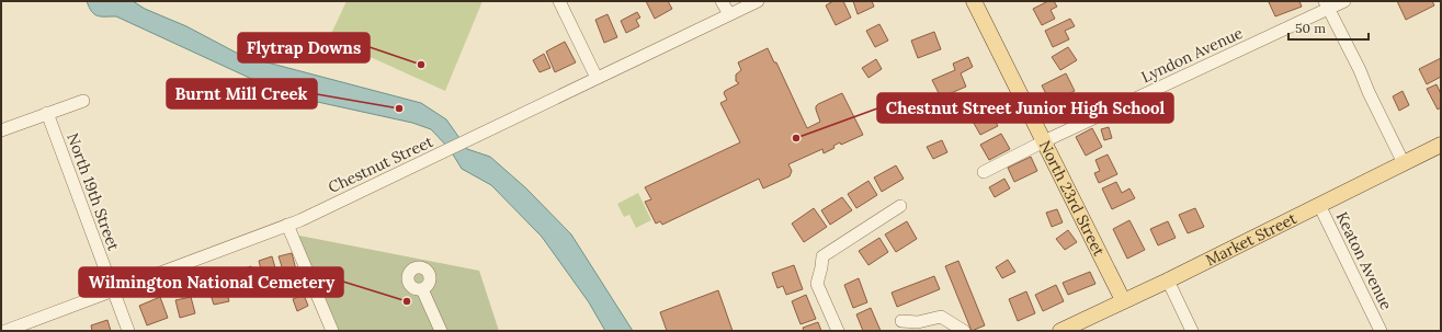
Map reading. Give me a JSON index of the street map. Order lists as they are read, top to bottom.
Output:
{
  "streets": {
    "main road": ["North 23rd Street", "Market Street"],
    "street": [
      "Lyndon Avenue",
      "Chestnut Street",
      "North 19th Street",
      "Keaton Avenue"
    ]
  },
  "crossings": [
    ["Lyndon Avenue", "North 23rd Street"],
    ["Chestnut Street", "North 19th Street"],
    ["North 23rd Street", "Market Street"],
    ["Market Street", "Keaton Avenue"]
  ],
  "places": [
    "Flytrap Downs",
    "Burnt Mill Creek",
    "Chestnut Street Junior High School",
    "Wilmington National Cemetery"
  ],
  "scale_bar": "50 m"
}
